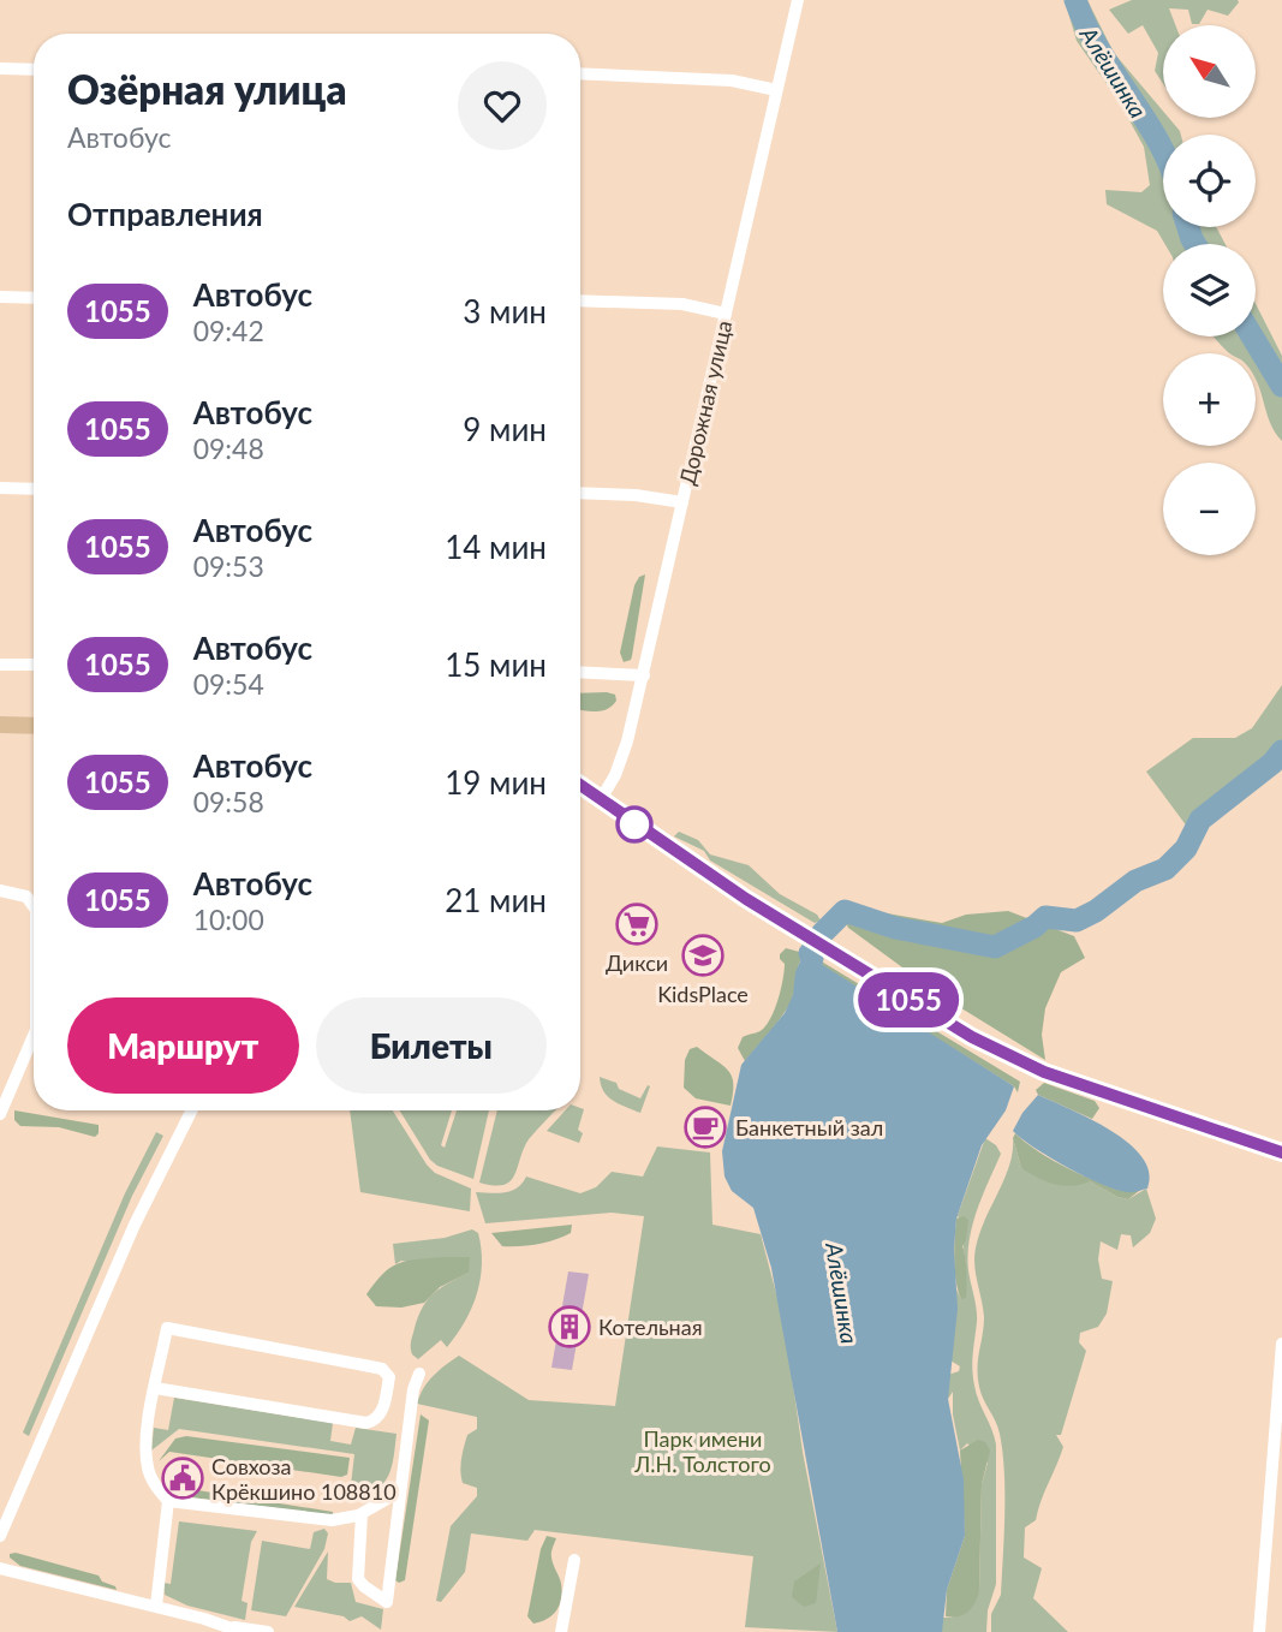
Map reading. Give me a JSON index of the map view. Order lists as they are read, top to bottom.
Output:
{
  "streets": {
    "street": ["Дорожная улица"]
  },
  "water": ["Алёшинка"],
  "parks": ["Парк имени Л.Н. Толстого"],
  "places": {
    "supermarket": ["Дикси"],
    "school or university": ["KidsPlace"],
    "cafe": ["Банкетный зал"],
    "building": ["Котельная"],
    "public building": ["Совхоза Крёкшино 108810"]
  },
  "lines": ["bus line 1055"],
  "north": "top left",
  "page": {
    "on_map": "1055",
    "map_buttons": ["+", "−"],
    "heading": [
      ["Озёрная улица", "Автобус"],
      "Отправления"
    ],
    "list": [
      {
        "mark": "1055",
        "name": "Автобус",
        "note": "09:42",
        "value": "3 мин"
      },
      {
        "mark": "1055",
        "name": "Автобус",
        "note": "09:48",
        "value": "9 мин"
      },
      {
        "mark": "1055",
        "name": "Автобус",
        "note": "09:53",
        "value": "14 мин"
      },
      {
        "mark": "1055",
        "name": "Автобус",
        "note": "09:54",
        "value": "15 мин"
      },
      {
        "mark": "1055",
        "name": "Автобус",
        "note": "09:58",
        "value": "19 мин"
      },
      {
        "mark": "1055",
        "name": "Автобус",
        "note": "10:00",
        "value": "21 мин"
      }
    ],
    "buttons": ["Маршрут", "Билеты"]
  }
}
